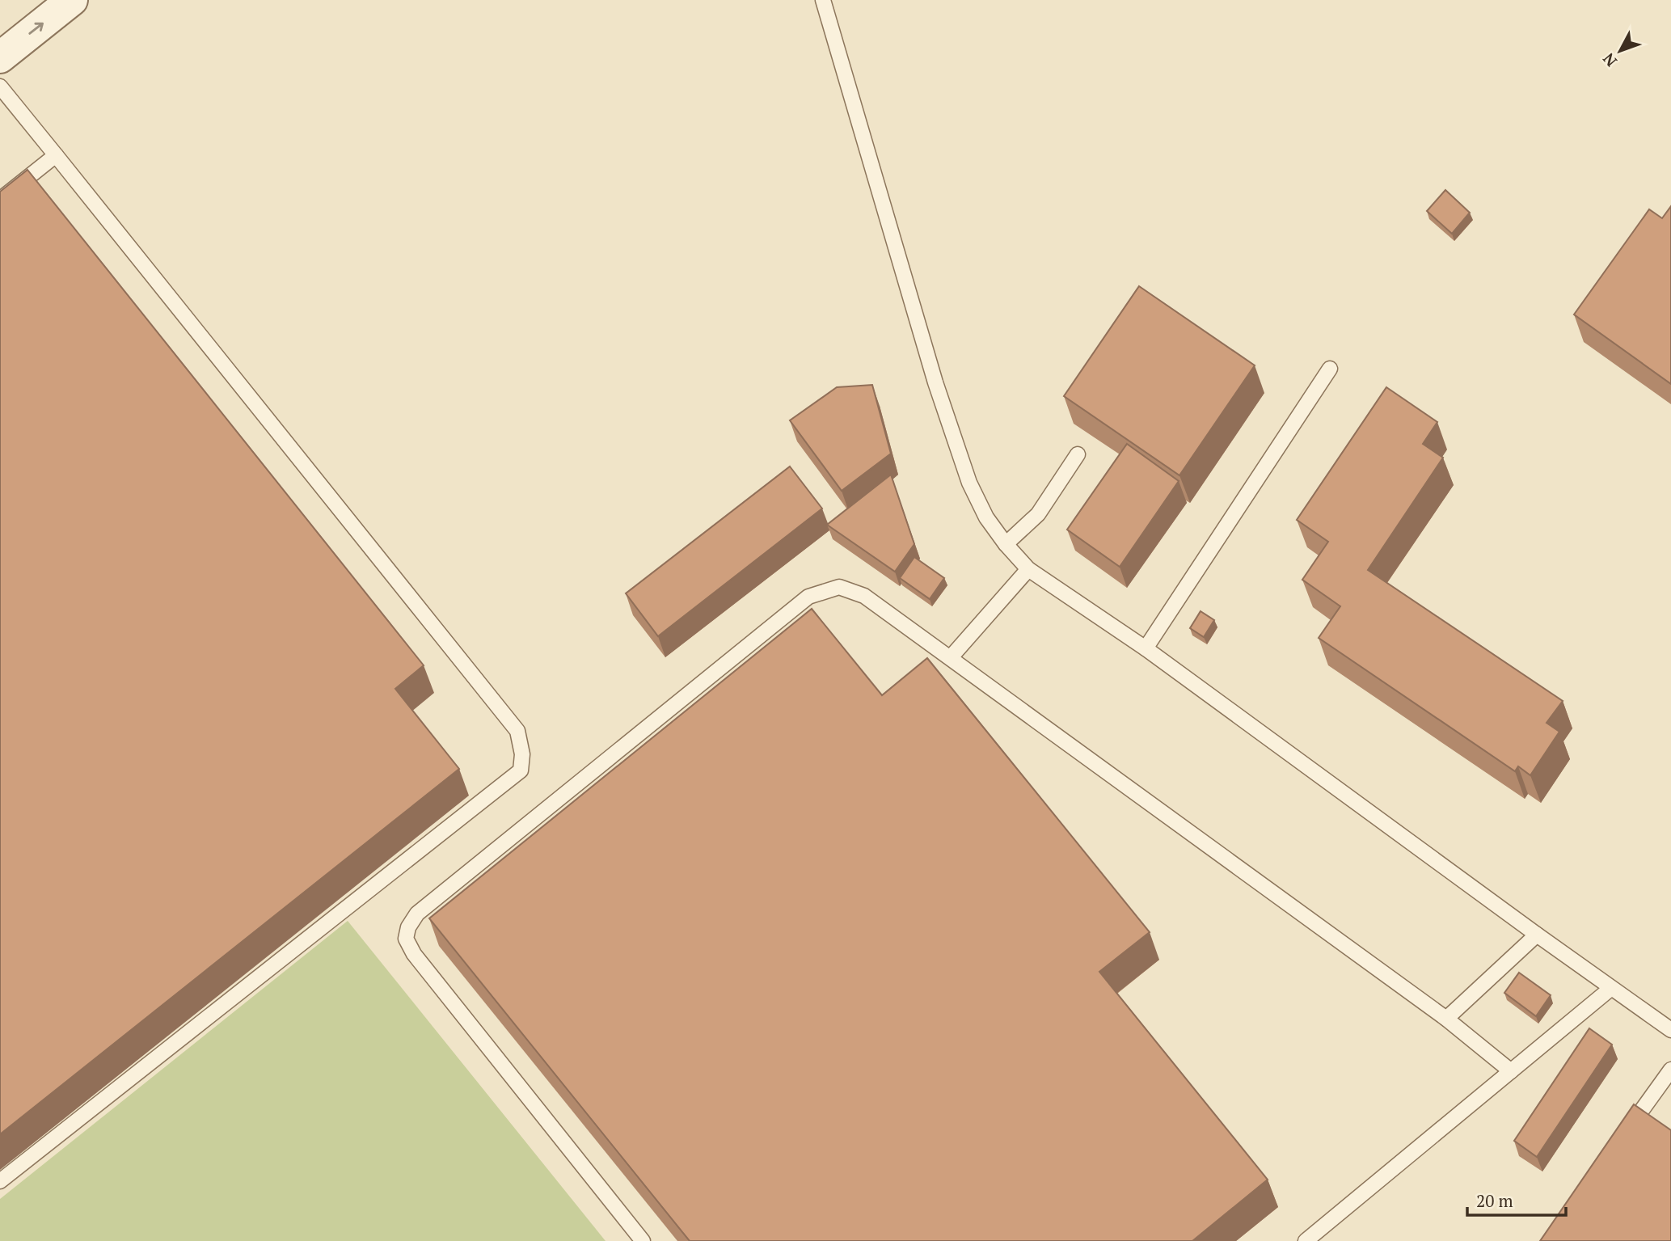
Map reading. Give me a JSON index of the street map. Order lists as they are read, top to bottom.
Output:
{
  "scale_bar": "20 m",
  "north": "bottom left"
}
